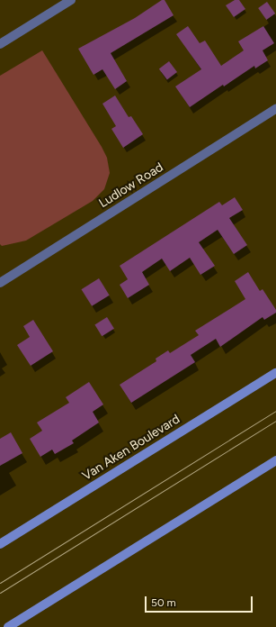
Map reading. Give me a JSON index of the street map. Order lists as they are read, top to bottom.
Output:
{
  "streets": {
    "main road": ["Van Aken Boulevard"],
    "street": ["Ludlow Road"]
  },
  "scale_bar": "50 m"
}
